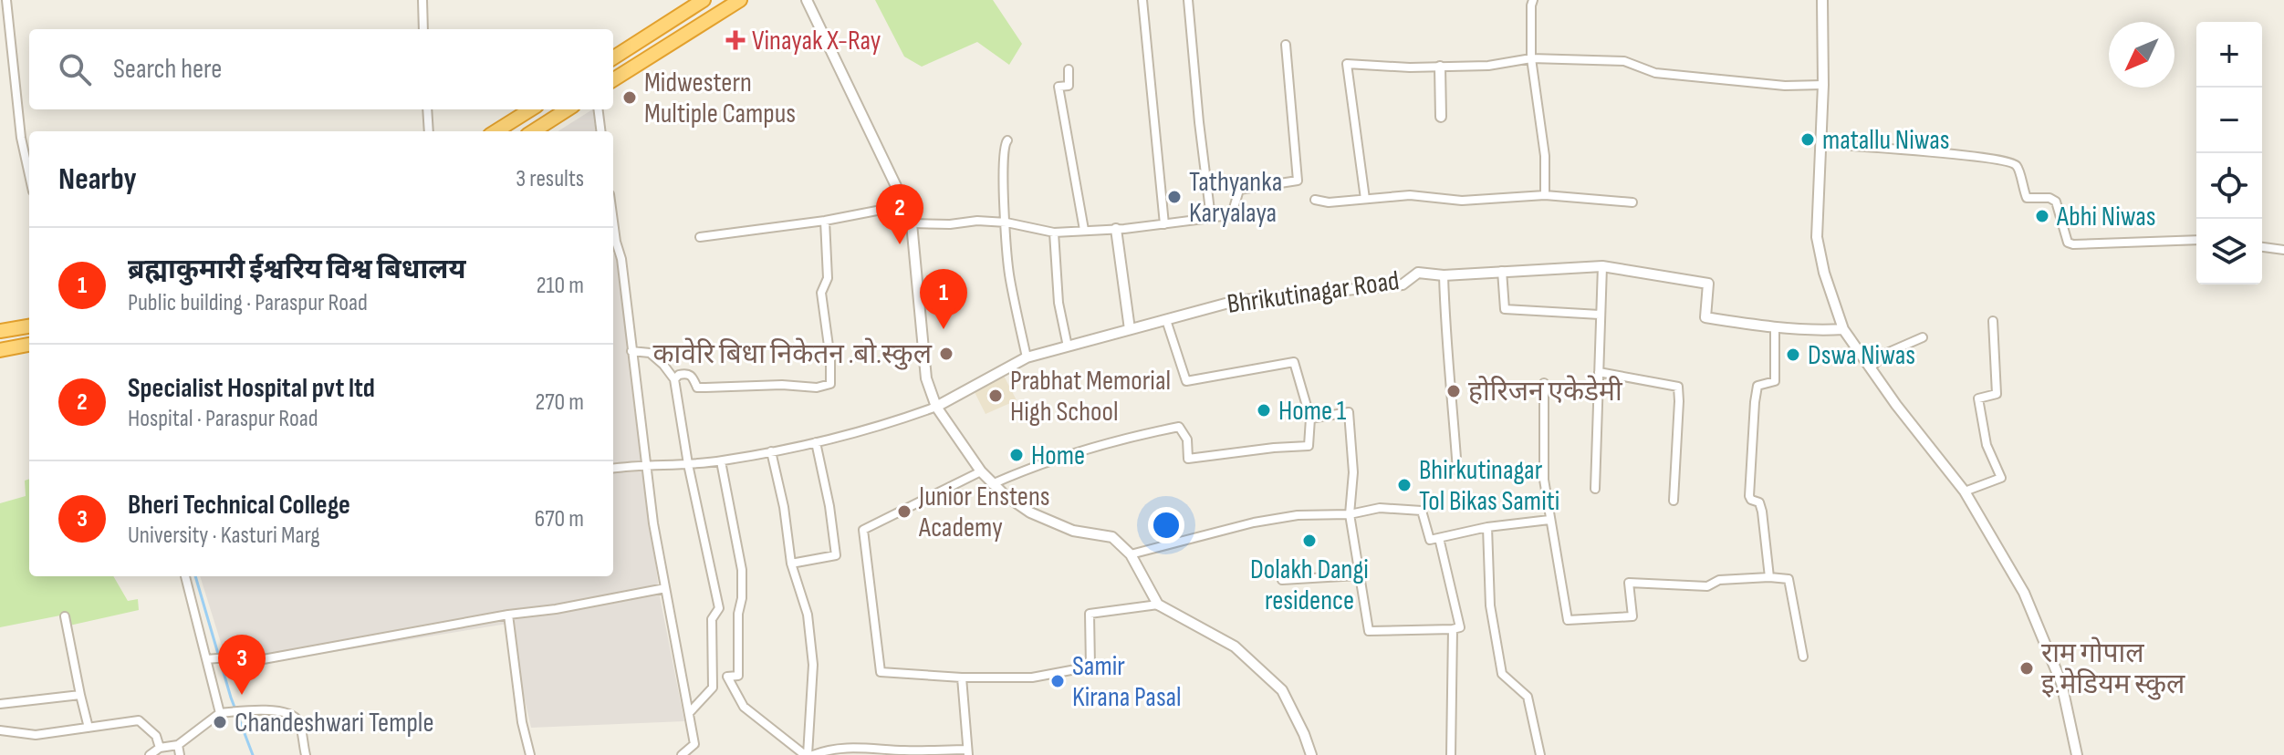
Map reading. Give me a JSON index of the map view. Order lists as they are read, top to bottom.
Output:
{
  "streets": {
    "street": ["Bhrikutinagar Road"]
  },
  "places": {
    "health": ["Vinayak X-Ray"],
    "other": [
      "Midwestern Multiple Campus",
      "matallu Niwas",
      "Tathyanka Karyalaya",
      "Abhi Niwas",
      "कावेरि बिधा निकेतन .बाे.स्कुल",
      "Dswa Niwas",
      "होरिजन एकेडेमी",
      "Prabhat Memorial High School",
      "Home 1",
      "Home",
      "Bhirkutinagar Tol Bikas Samiti",
      "Junior Enstens Academy",
      "Dolakh Dangi residence",
      "राम गाेपाल इ.मेडियम स्कुल",
      "Samir Kirana Pasal",
      "Chandeshwari Temple"
    ]
  },
  "north": "bottom left",
  "page": {
    "map_buttons": ["+", "−"],
    "search": "Search here",
    "heading": ["Nearby", "3 results"],
    "pins": ["2", "1", "3"],
    "list": [
      {
        "mark": "1",
        "name": "ब्रह्माकुमारी ईश्वरिय विश्व बिधालय",
        "note": "Public building · Paraspur Road",
        "value": "210 m"
      },
      {
        "mark": "2",
        "name": "Specialist Hospital pvt ltd",
        "note": "Hospital · Paraspur Road",
        "value": "270 m"
      },
      {
        "mark": "3",
        "name": "Bheri Technical College",
        "note": "University · Kasturi Marg",
        "value": "670 m"
      }
    ]
  }
}
